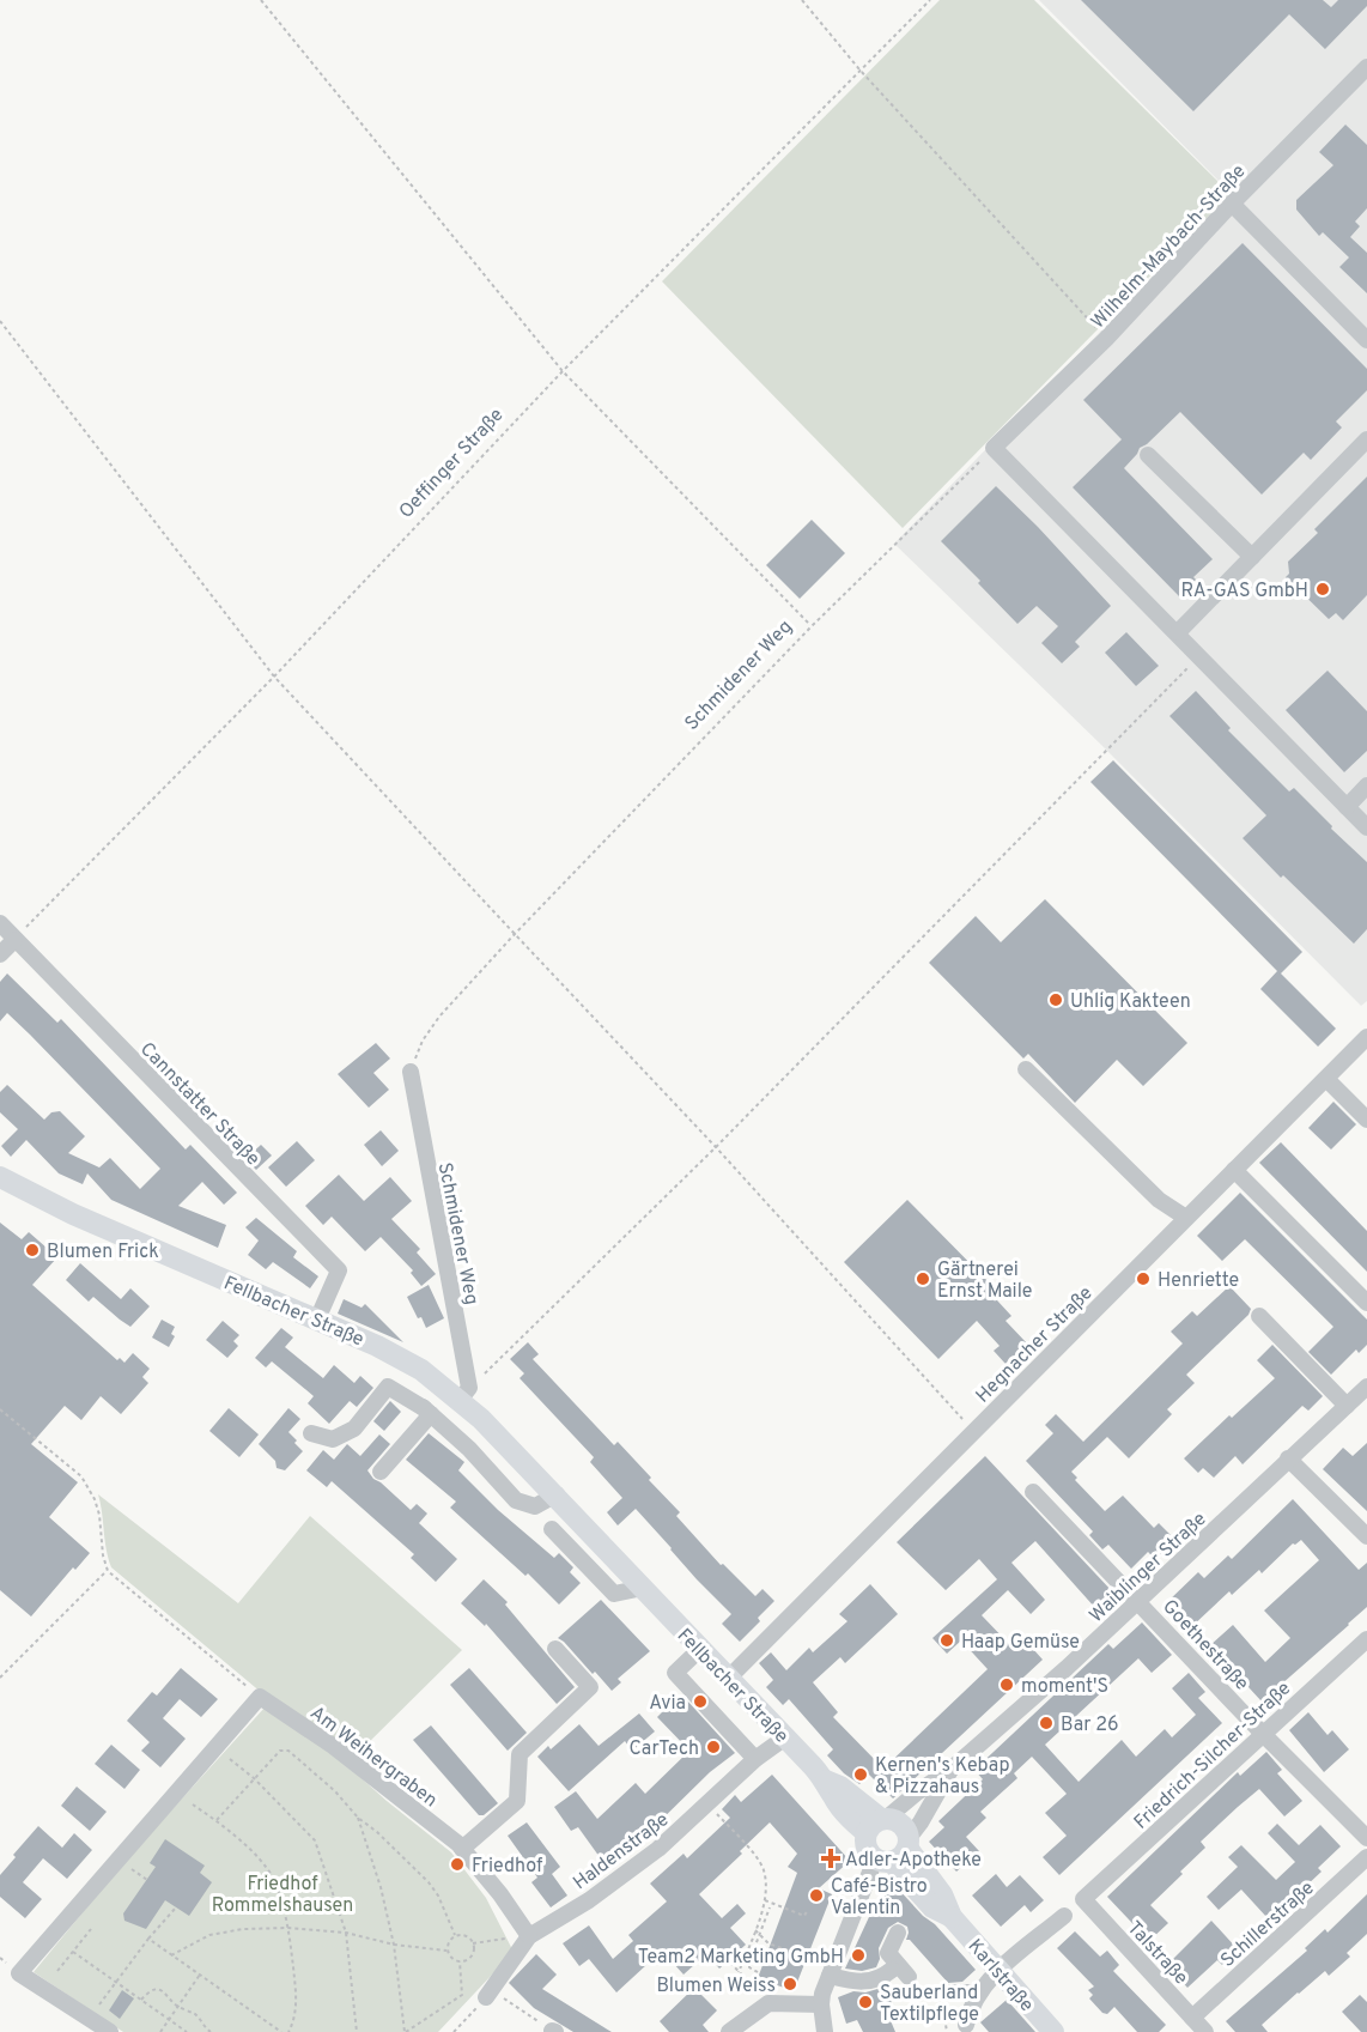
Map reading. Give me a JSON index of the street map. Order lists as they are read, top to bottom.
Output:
{
  "streets": {
    "main road": ["Fellbacher Straße", "Karlstraße"],
    "street": [
      "Wilhelm-Maybach-Straße",
      "Schmidener Weg",
      "Cannstatter Straße",
      "Hegnacher Straße",
      "Waiblinger Straße",
      "Goethestraße",
      "Friedrich-Silcher-Straße",
      "Am Weihergraben",
      "Haldenstraße",
      "Schillerstraße",
      "Talstraße"
    ],
    "path": ["Oeffinger Straße"]
  },
  "crossings": [
    ["Wilhelm-Maybach-Straße", "Schmidener Weg"],
    ["Oeffinger Straße", "Cannstatter Straße"],
    ["Schmidener Weg", "Fellbacher Straße"],
    ["Cannstatter Straße", "Fellbacher Straße"],
    ["Fellbacher Straße", "Hegnacher Straße"],
    ["Fellbacher Straße", "Waiblinger Straße"],
    ["Fellbacher Straße", "Haldenstraße"],
    ["Fellbacher Straße", "Karlstraße"],
    ["Waiblinger Straße", "Goethestraße"],
    ["Waiblinger Straße", "Karlstraße"],
    ["Goethestraße", "Friedrich-Silcher-Straße"],
    ["Friedrich-Silcher-Straße", "Talstraße"],
    ["Am Weihergraben", "Haldenstraße"],
    ["Schillerstraße", "Talstraße"]
  ],
  "parks": ["Friedhof Rommelshausen"],
  "places": {
    "other": [
      "RA-GAS GmbH",
      "Uhlig Kakteen",
      "Blumen Frick",
      "Gärtnerei Ernst Maile",
      "Henriette",
      "Haap Gemüse",
      "moment'S",
      "Avia",
      "Bar 26",
      "CarTech",
      "Kernen's Kebap & Pizzahaus",
      "Friedhof",
      "Café-Bistro Valentin",
      "Team2 Marketing GmbH",
      "Blumen Weiss",
      "Sauberland Textilpflege"
    ],
    "health": ["Adler-Apotheke"]
  }
}
